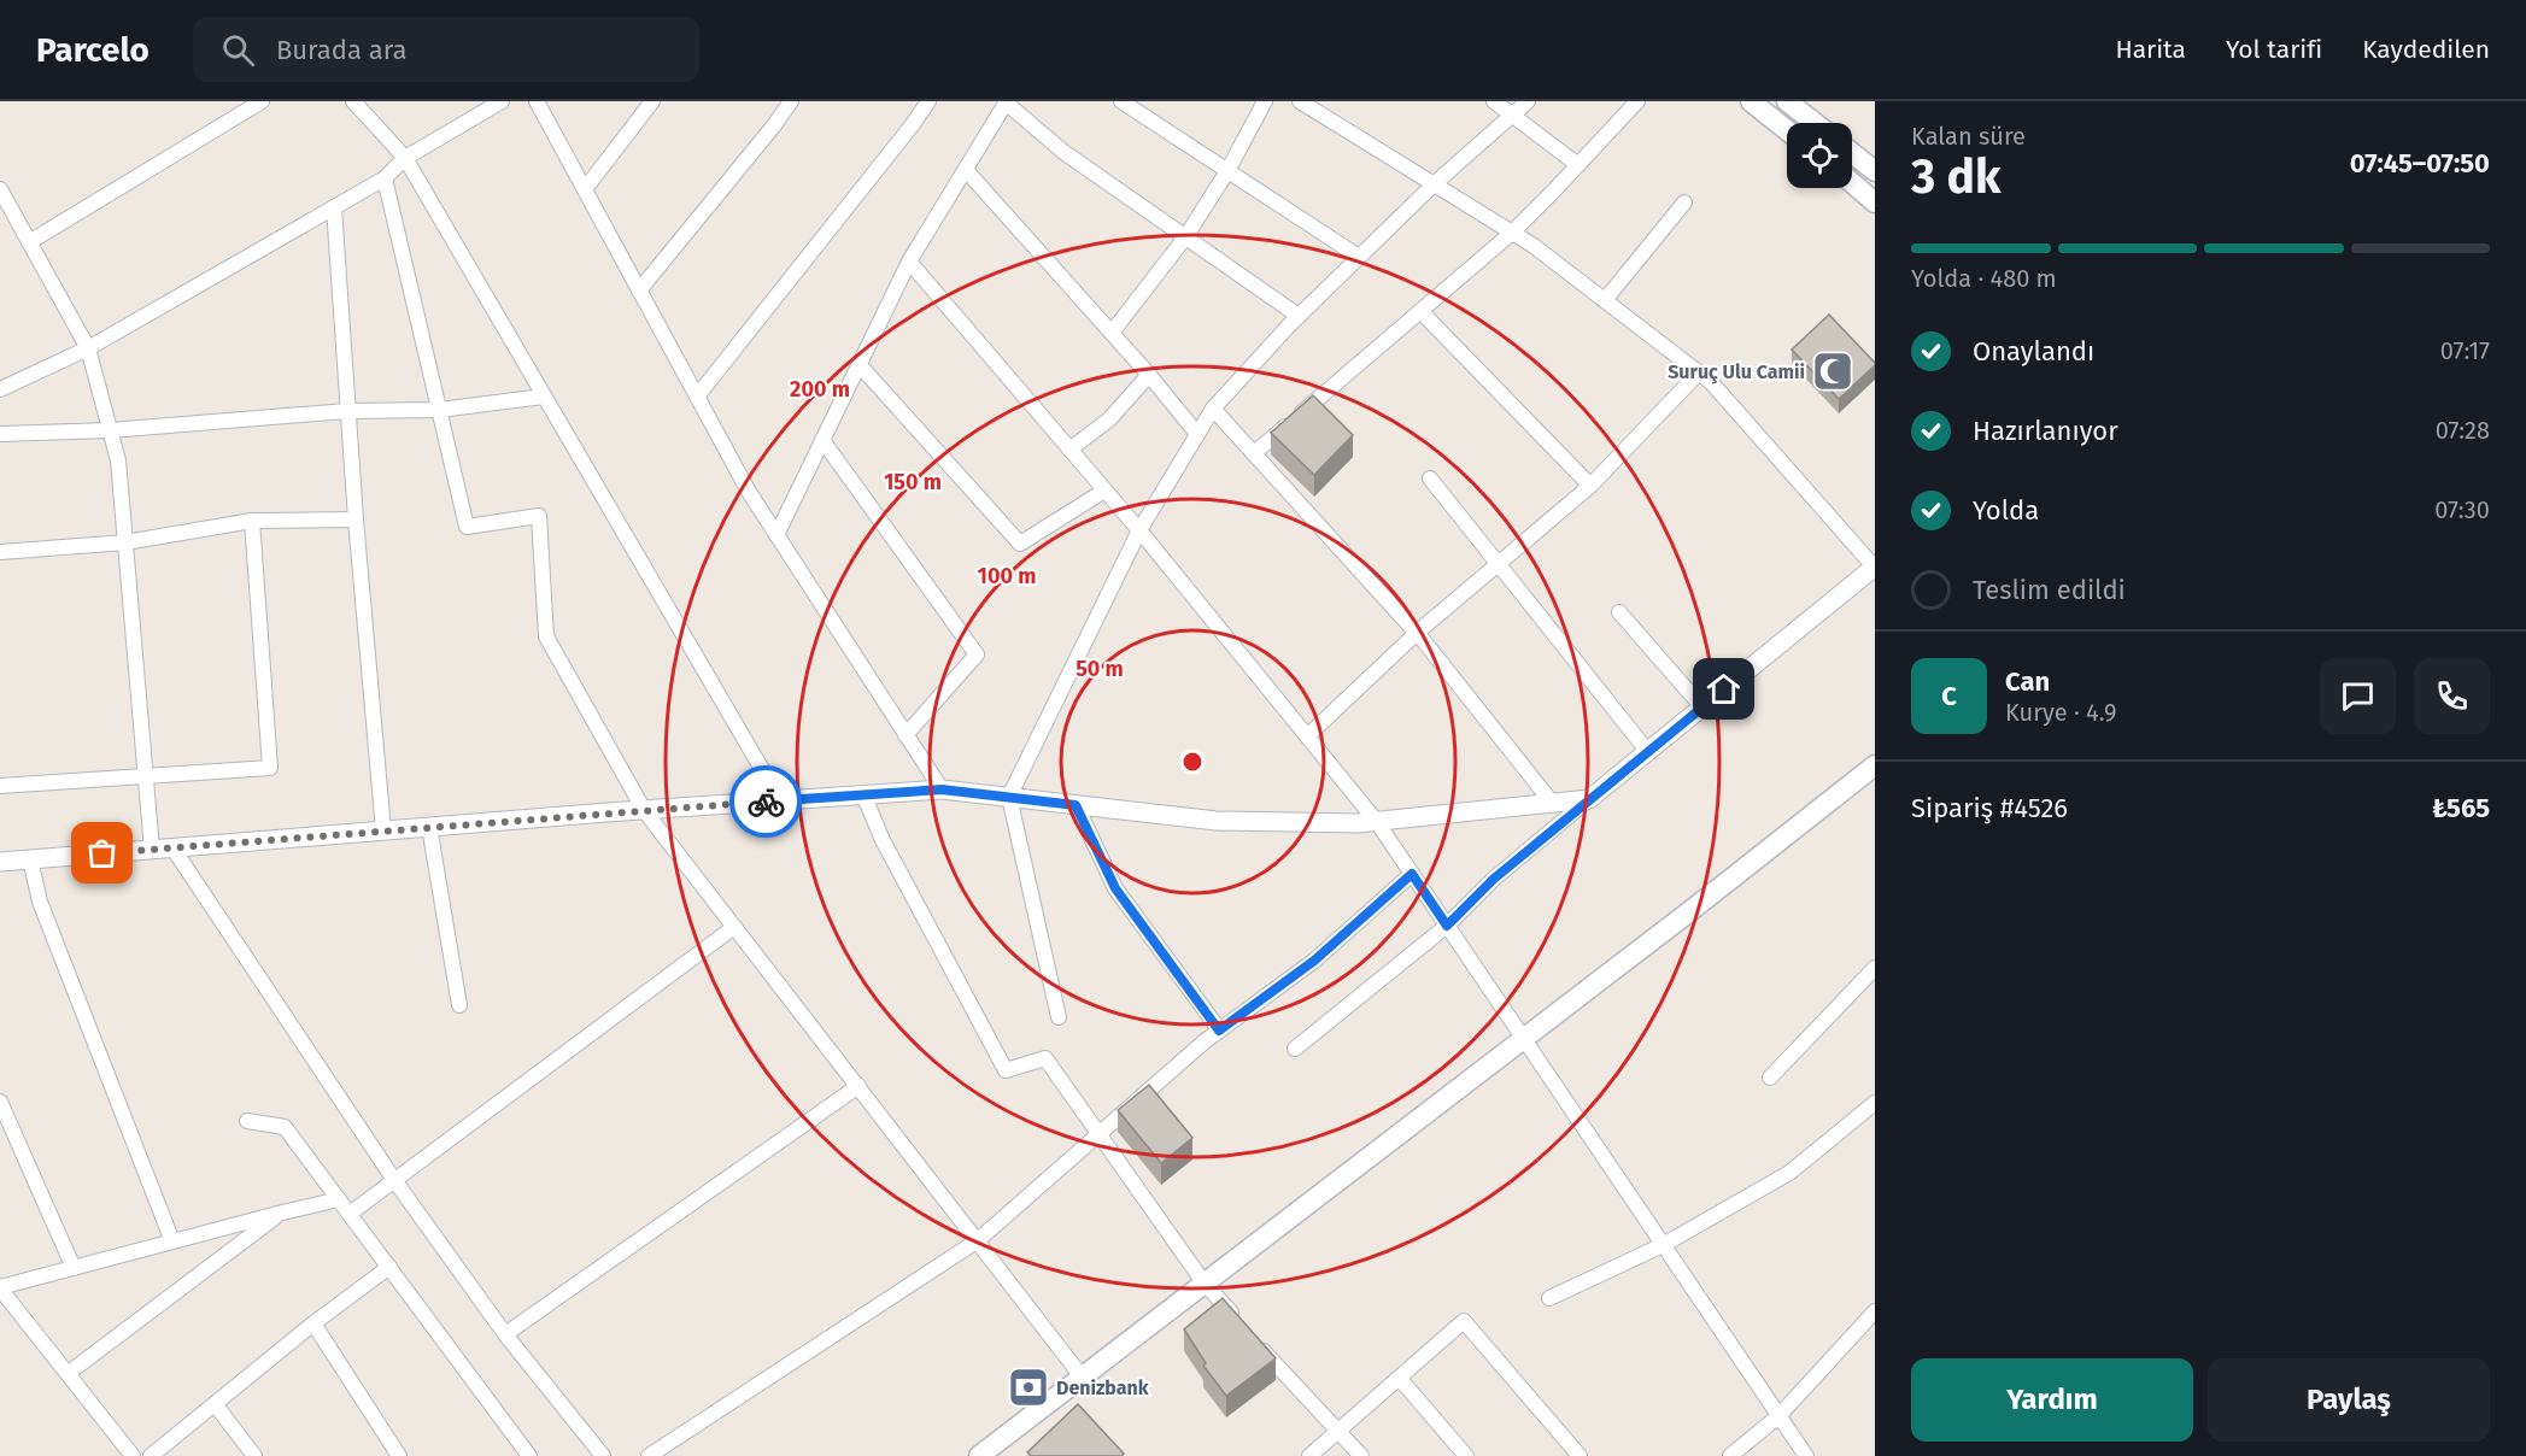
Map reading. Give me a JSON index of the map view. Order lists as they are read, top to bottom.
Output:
{
  "places": {
    "mosque": ["Suruç Ulu Camii"],
    "bank": ["Denizbank"]
  },
  "page": {
    "header": "Parcelo",
    "search": "Burada ara",
    "nav": ["Harita", "Yol tarifi", "Kaydedilen"],
    "heading": ["3 dk", "Kalan süre", "07:45–07:50"],
    "panel": [
      "Can",
      "Kurye · 4.9",
      "Sipariş #4526",
      "₺565"
    ],
    "bar": "Yolda · 480 m",
    "list": [
      ["Onaylandı", "07:17"],
      ["Hazırlanıyor", "07:28"],
      ["Yolda", "07:30"],
      "Teslim edildi"
    ],
    "round": "C",
    "buttons": ["Yardım", "Paylaş"]
  },
  "rings": [
    "200 m",
    "150 m",
    "100 m",
    "50 m"
  ]
}
